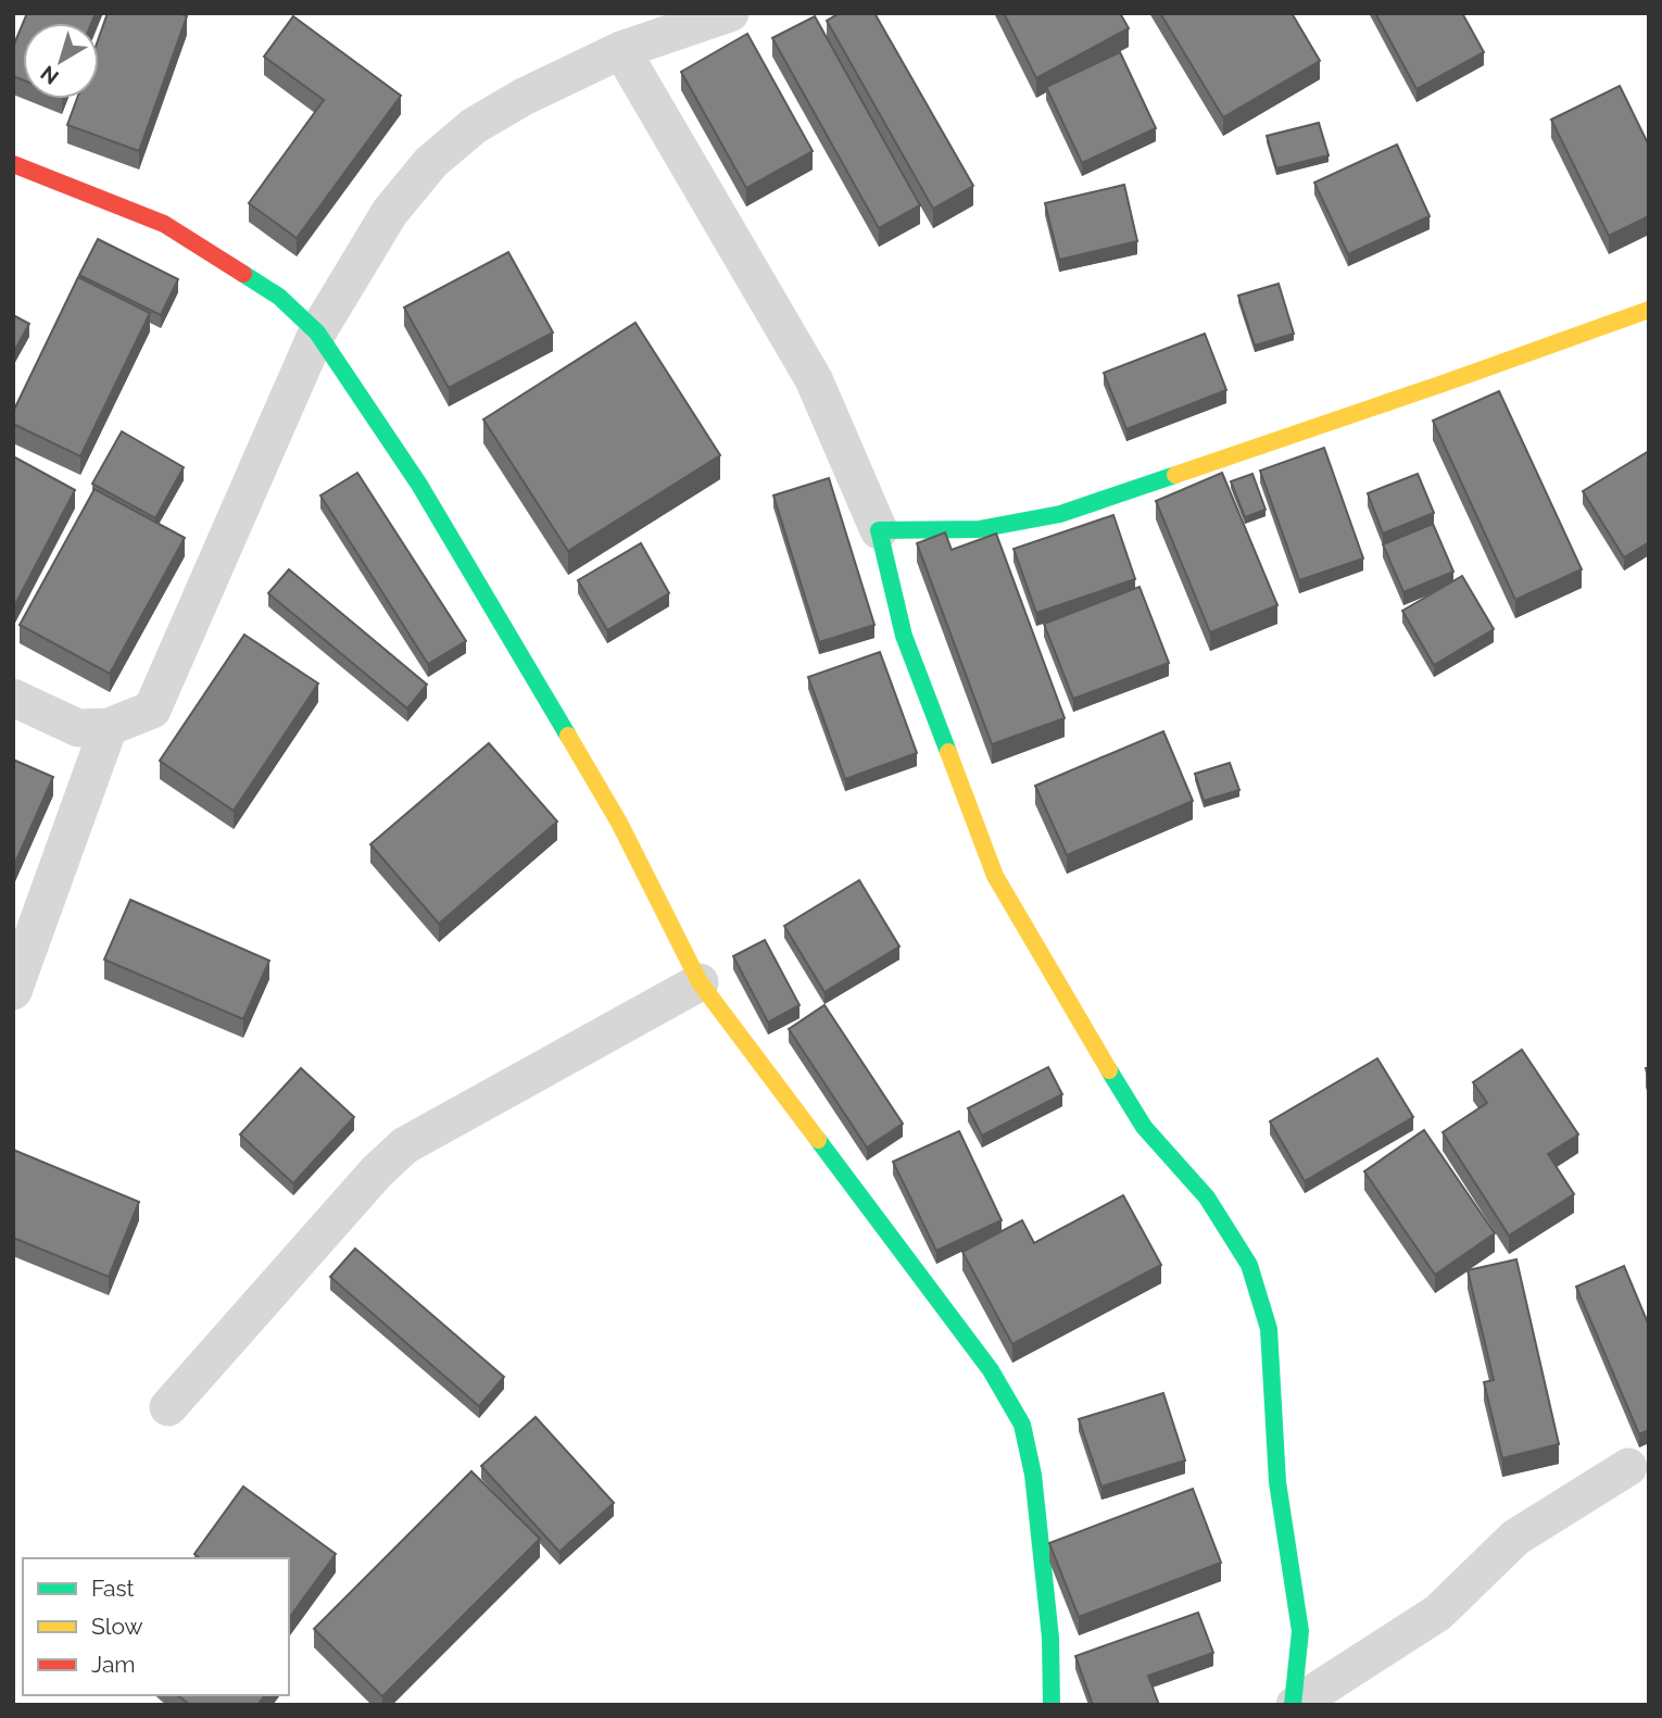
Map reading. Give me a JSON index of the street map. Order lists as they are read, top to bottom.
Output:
{
  "legend": ["Fast", "Slow", "Jam"],
  "north": "bottom left"
}
